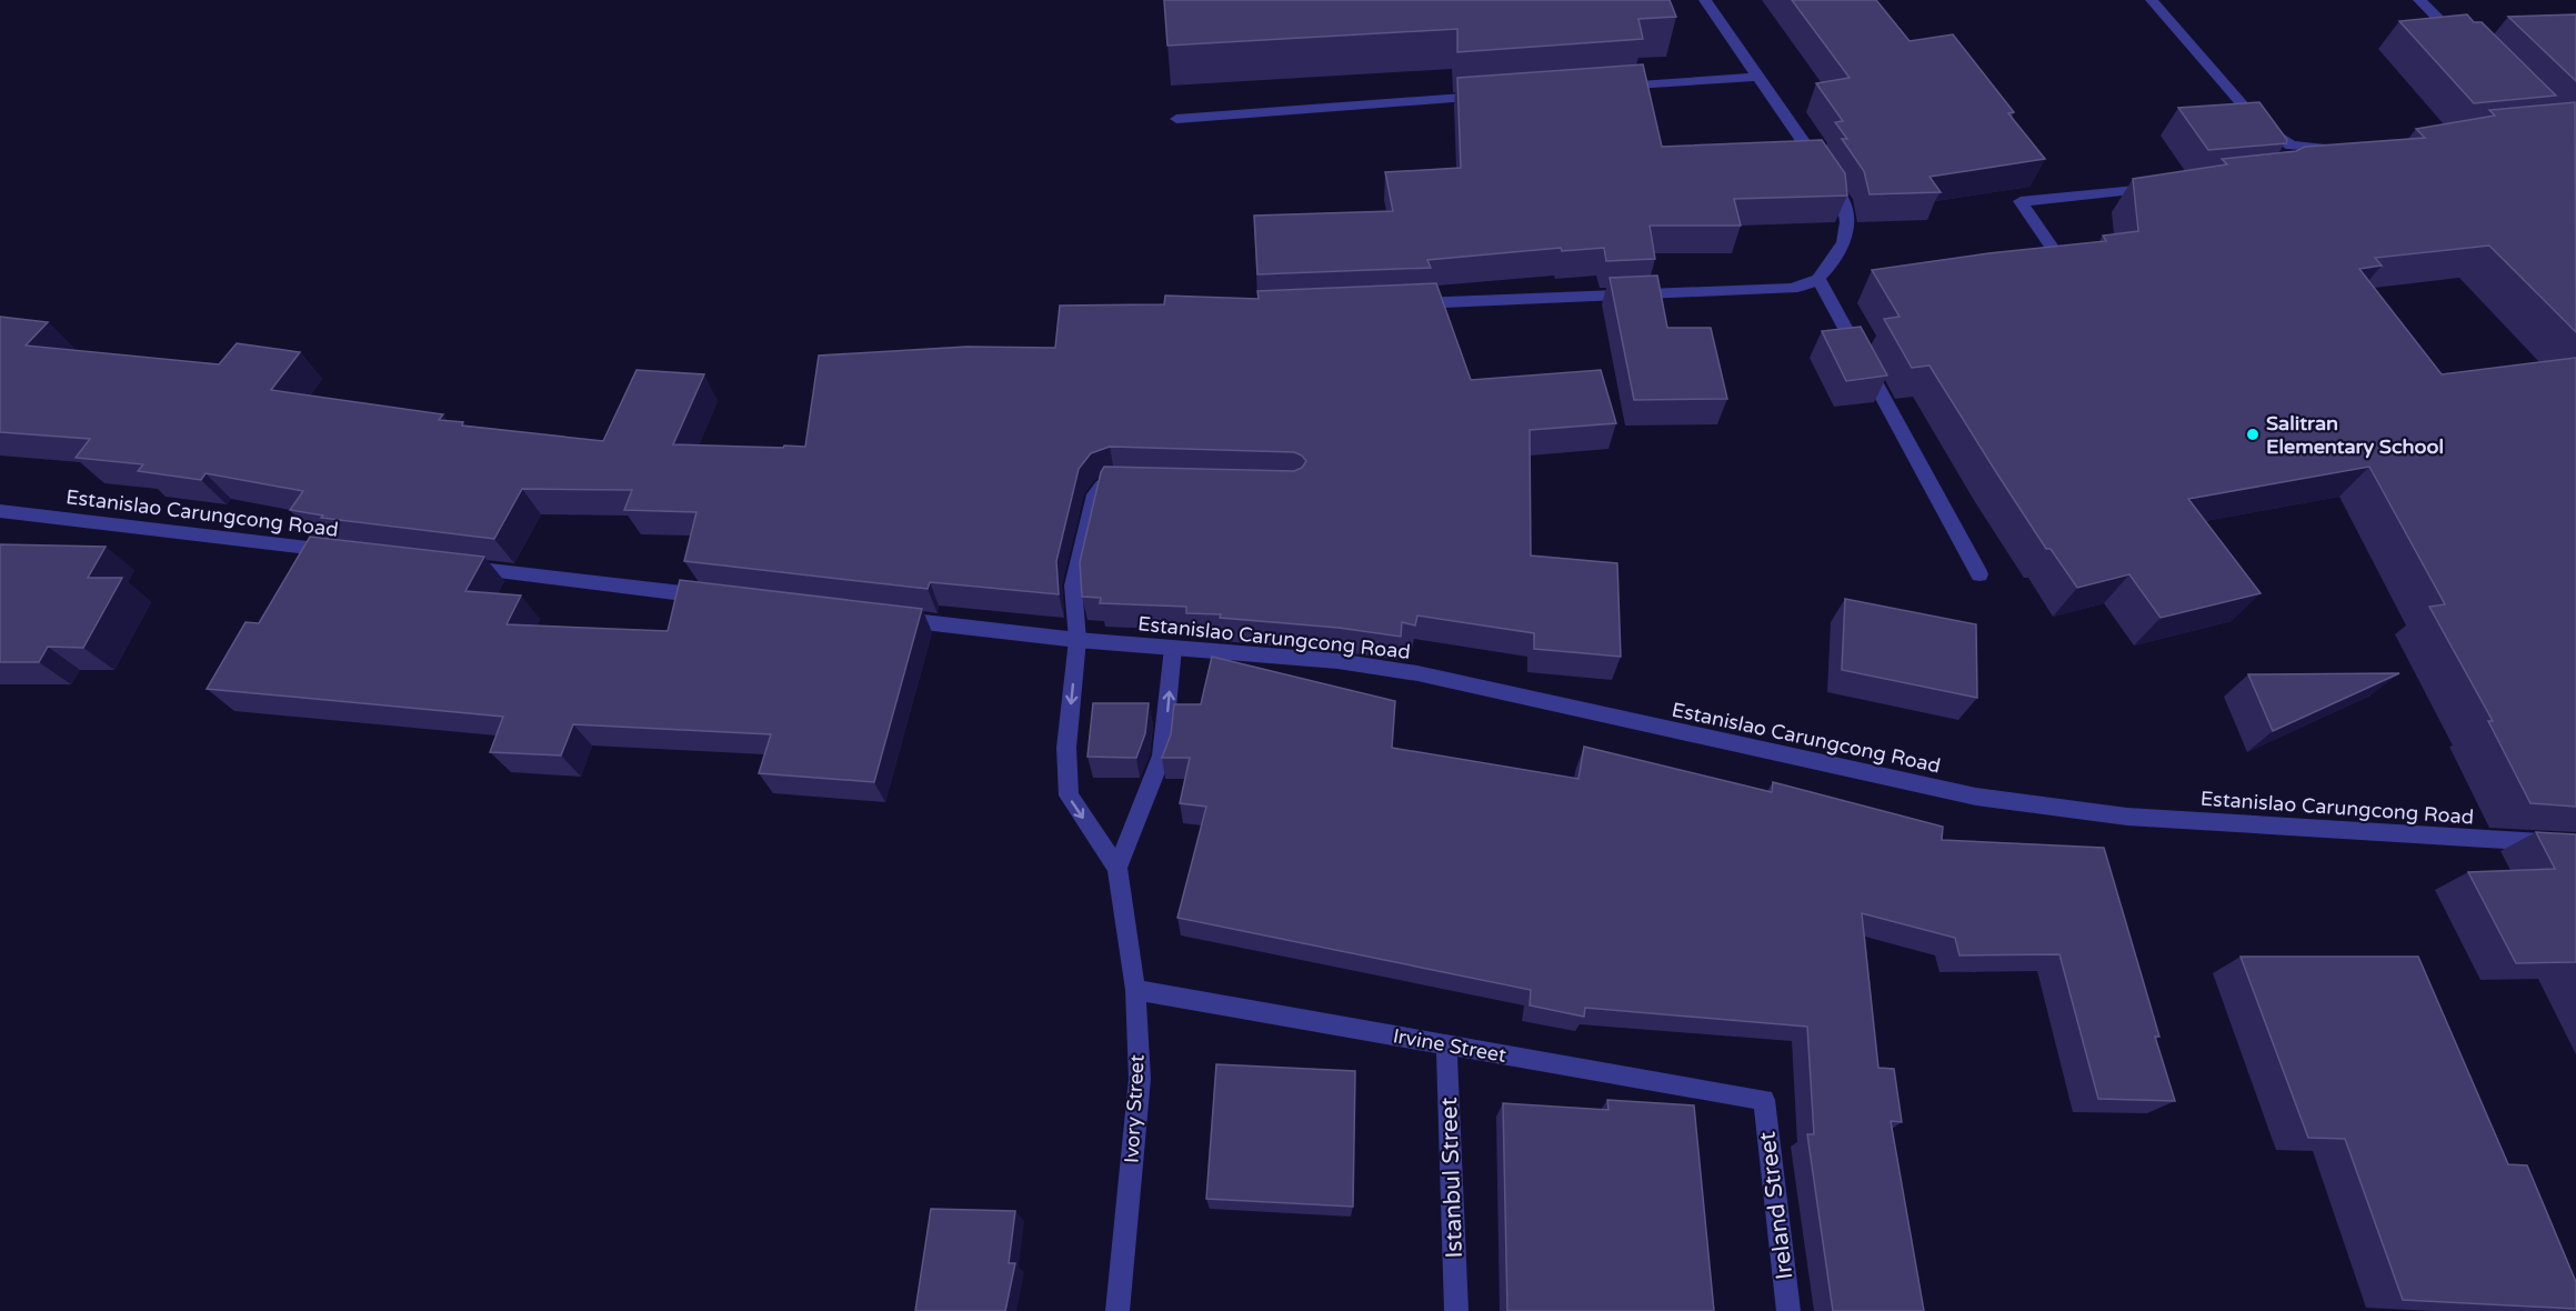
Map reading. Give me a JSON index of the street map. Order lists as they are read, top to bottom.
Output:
{
  "streets": {
    "street": [
      "Estanislao Carungcong Road",
      "Irvine Street",
      "Ivory Street",
      "Istanbul Street",
      "Ireland Street"
    ]
  },
  "crossings": [
    ["Estanislao Carungcong Road", "Ivory Street"],
    ["Irvine Street", "Ivory Street"],
    ["Irvine Street", "Istanbul Street"],
    ["Irvine Street", "Ireland Street"]
  ],
  "places": ["Salitran Elementary School"]
}
